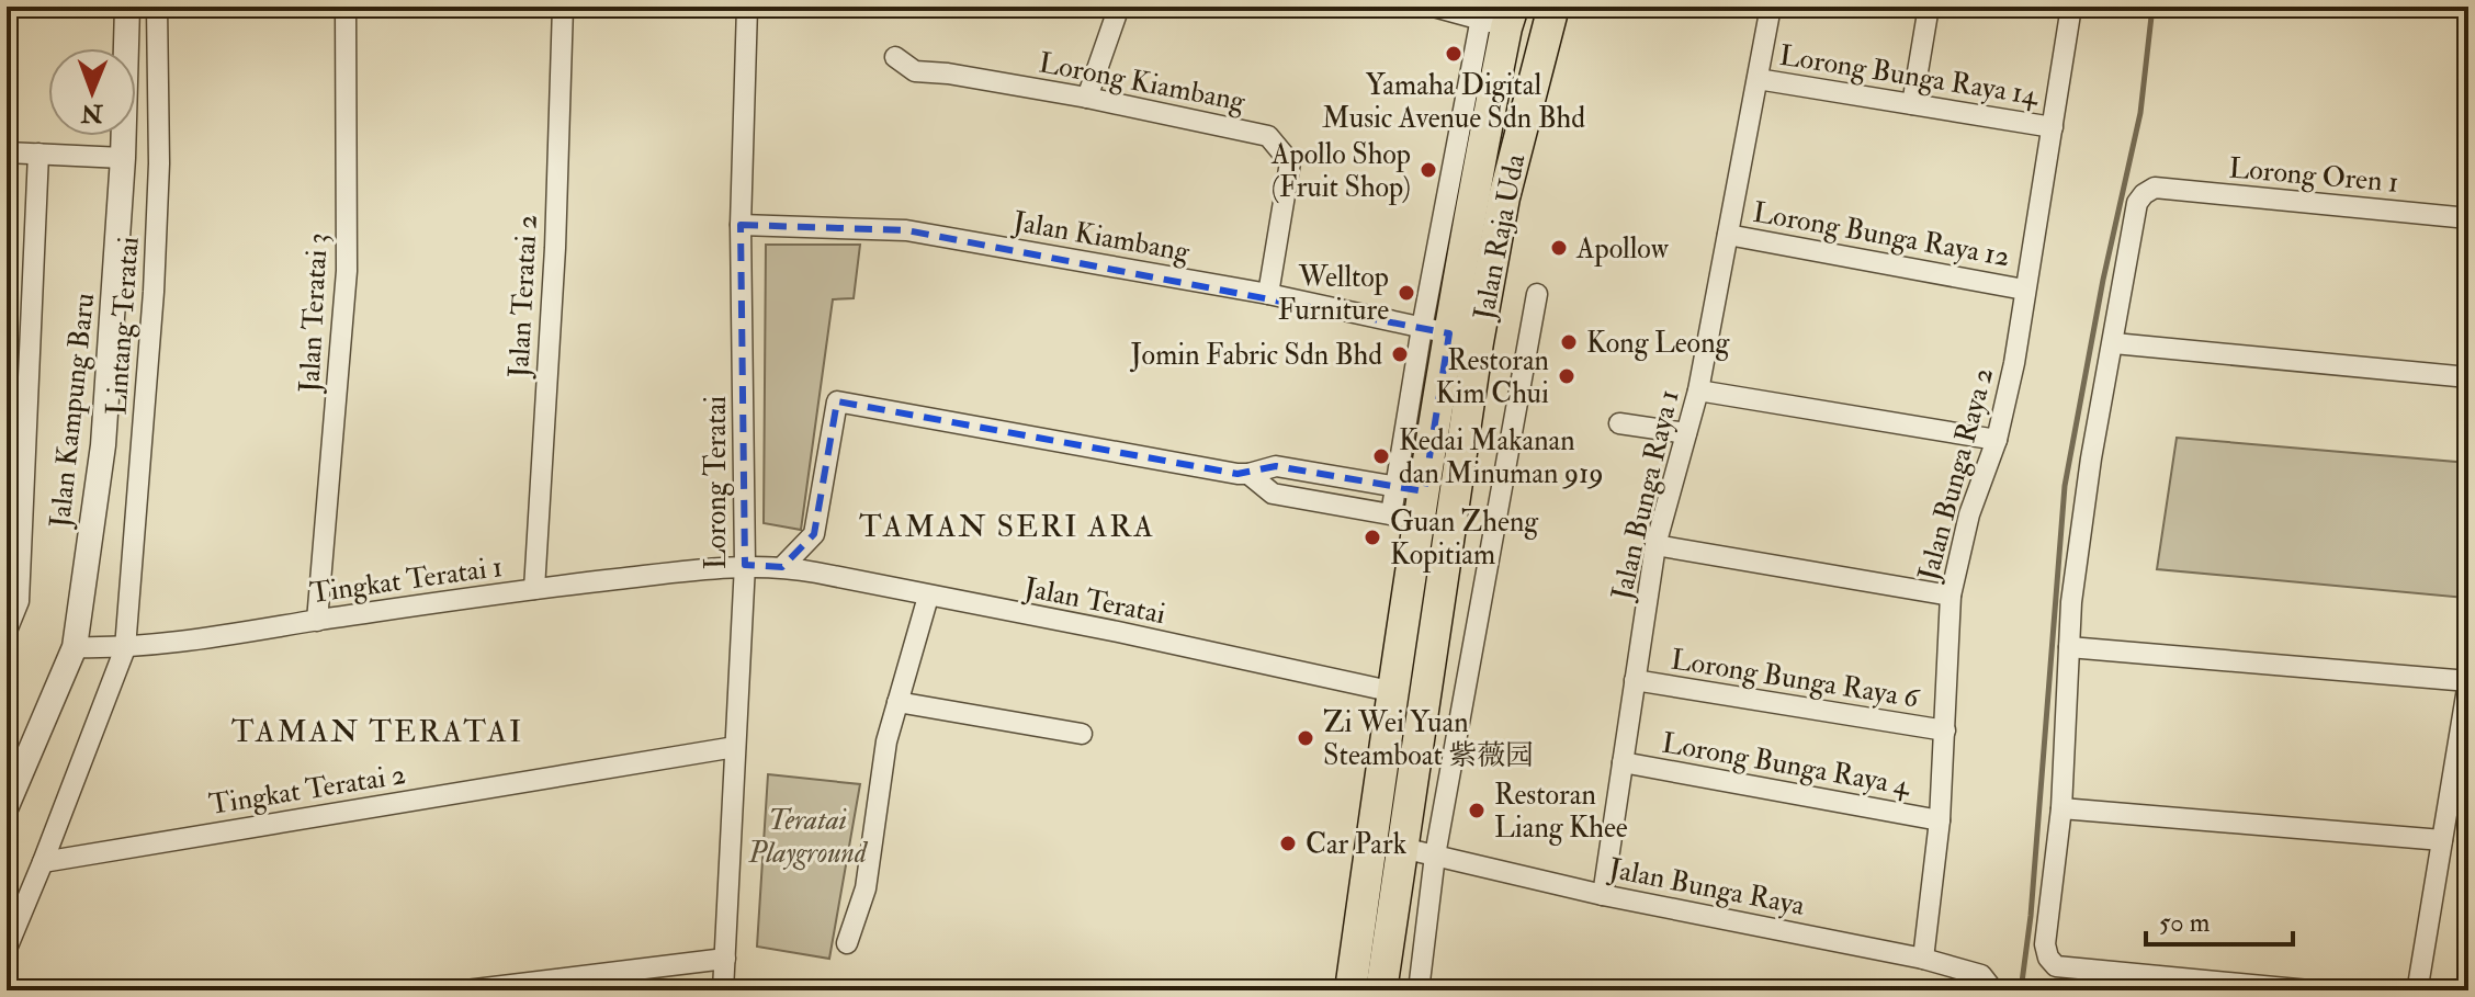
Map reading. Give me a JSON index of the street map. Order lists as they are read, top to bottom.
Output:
{
  "streets": {
    "main road": ["Jalan Raja Uda"],
    "street": [
      "Lorong Bunga Raya 14",
      "Lorong Kiambang",
      "Lorong Oren 1",
      "Lorong Bunga Raya 12",
      "Jalan Kiambang",
      "Jalan Teratai 2",
      "Jalan Teratai 3",
      "Lintang Teratai",
      "Jalan Kampung Baru",
      "Jalan Bunga Raya 2",
      "Lorong Teratai",
      "Jalan Bunga Raya 1",
      "Tingkat Teratai 1",
      "Jalan Teratai",
      "Lorong Bunga Raya 6",
      "Lorong Bunga Raya 4",
      "Tingkat Teratai 2",
      "Jalan Bunga Raya"
    ]
  },
  "crossings": [
    ["Lorong Bunga Raya 14", "Jalan Bunga Raya 2"],
    ["Lorong Bunga Raya 14", "Jalan Bunga Raya 1"],
    ["Lorong Kiambang", "Jalan Kiambang"],
    ["Lorong Bunga Raya 12", "Jalan Bunga Raya 2"],
    ["Lorong Bunga Raya 12", "Jalan Bunga Raya 1"],
    ["Jalan Kiambang", "Jalan Raja Uda"],
    ["Jalan Kiambang", "Lorong Teratai"],
    ["Jalan Raja Uda", "Jalan Teratai"],
    ["Jalan Raja Uda", "Jalan Bunga Raya"],
    ["Jalan Teratai 2", "Tingkat Teratai 1"],
    ["Jalan Teratai 3", "Tingkat Teratai 1"],
    ["Lintang Teratai", "Tingkat Teratai 1"],
    ["Lintang Teratai", "Tingkat Teratai 2"],
    ["Jalan Kampung Baru", "Tingkat Teratai 1"],
    ["Jalan Bunga Raya 2", "Lorong Bunga Raya 6"],
    ["Jalan Bunga Raya 2", "Lorong Bunga Raya 4"],
    ["Jalan Bunga Raya 2", "Jalan Bunga Raya"],
    ["Lorong Teratai", "Tingkat Teratai 1"],
    ["Lorong Teratai", "Jalan Teratai"],
    ["Lorong Teratai", "Tingkat Teratai 2"],
    ["Jalan Bunga Raya 1", "Lorong Bunga Raya 6"],
    ["Jalan Bunga Raya 1", "Lorong Bunga Raya 4"],
    ["Jalan Bunga Raya 1", "Jalan Bunga Raya"],
    ["Tingkat Teratai 1", "Jalan Teratai"]
  ],
  "districts": ["TAMAN SERI ARA", "TAMAN TERATAI"],
  "parks": ["Teratai Playground"],
  "places": [
    "Yamaha Digital Music Avenue Sdn Bhd",
    "Apollo Shop (Fruit Shop)",
    "Apollow",
    "Welltop Furniture",
    "Kong Leong",
    "Jomin Fabric Sdn Bhd",
    "Restoran Kim Chui",
    "Kedai Makanan dan Minuman 919",
    "Guan Zheng Kopitiam",
    "Zi Wei Yuan Steamboat 紫薇园",
    "Restoran Liang Khee",
    "Car Park"
  ],
  "scale_bar": "50 m",
  "north": "bottom"
}
